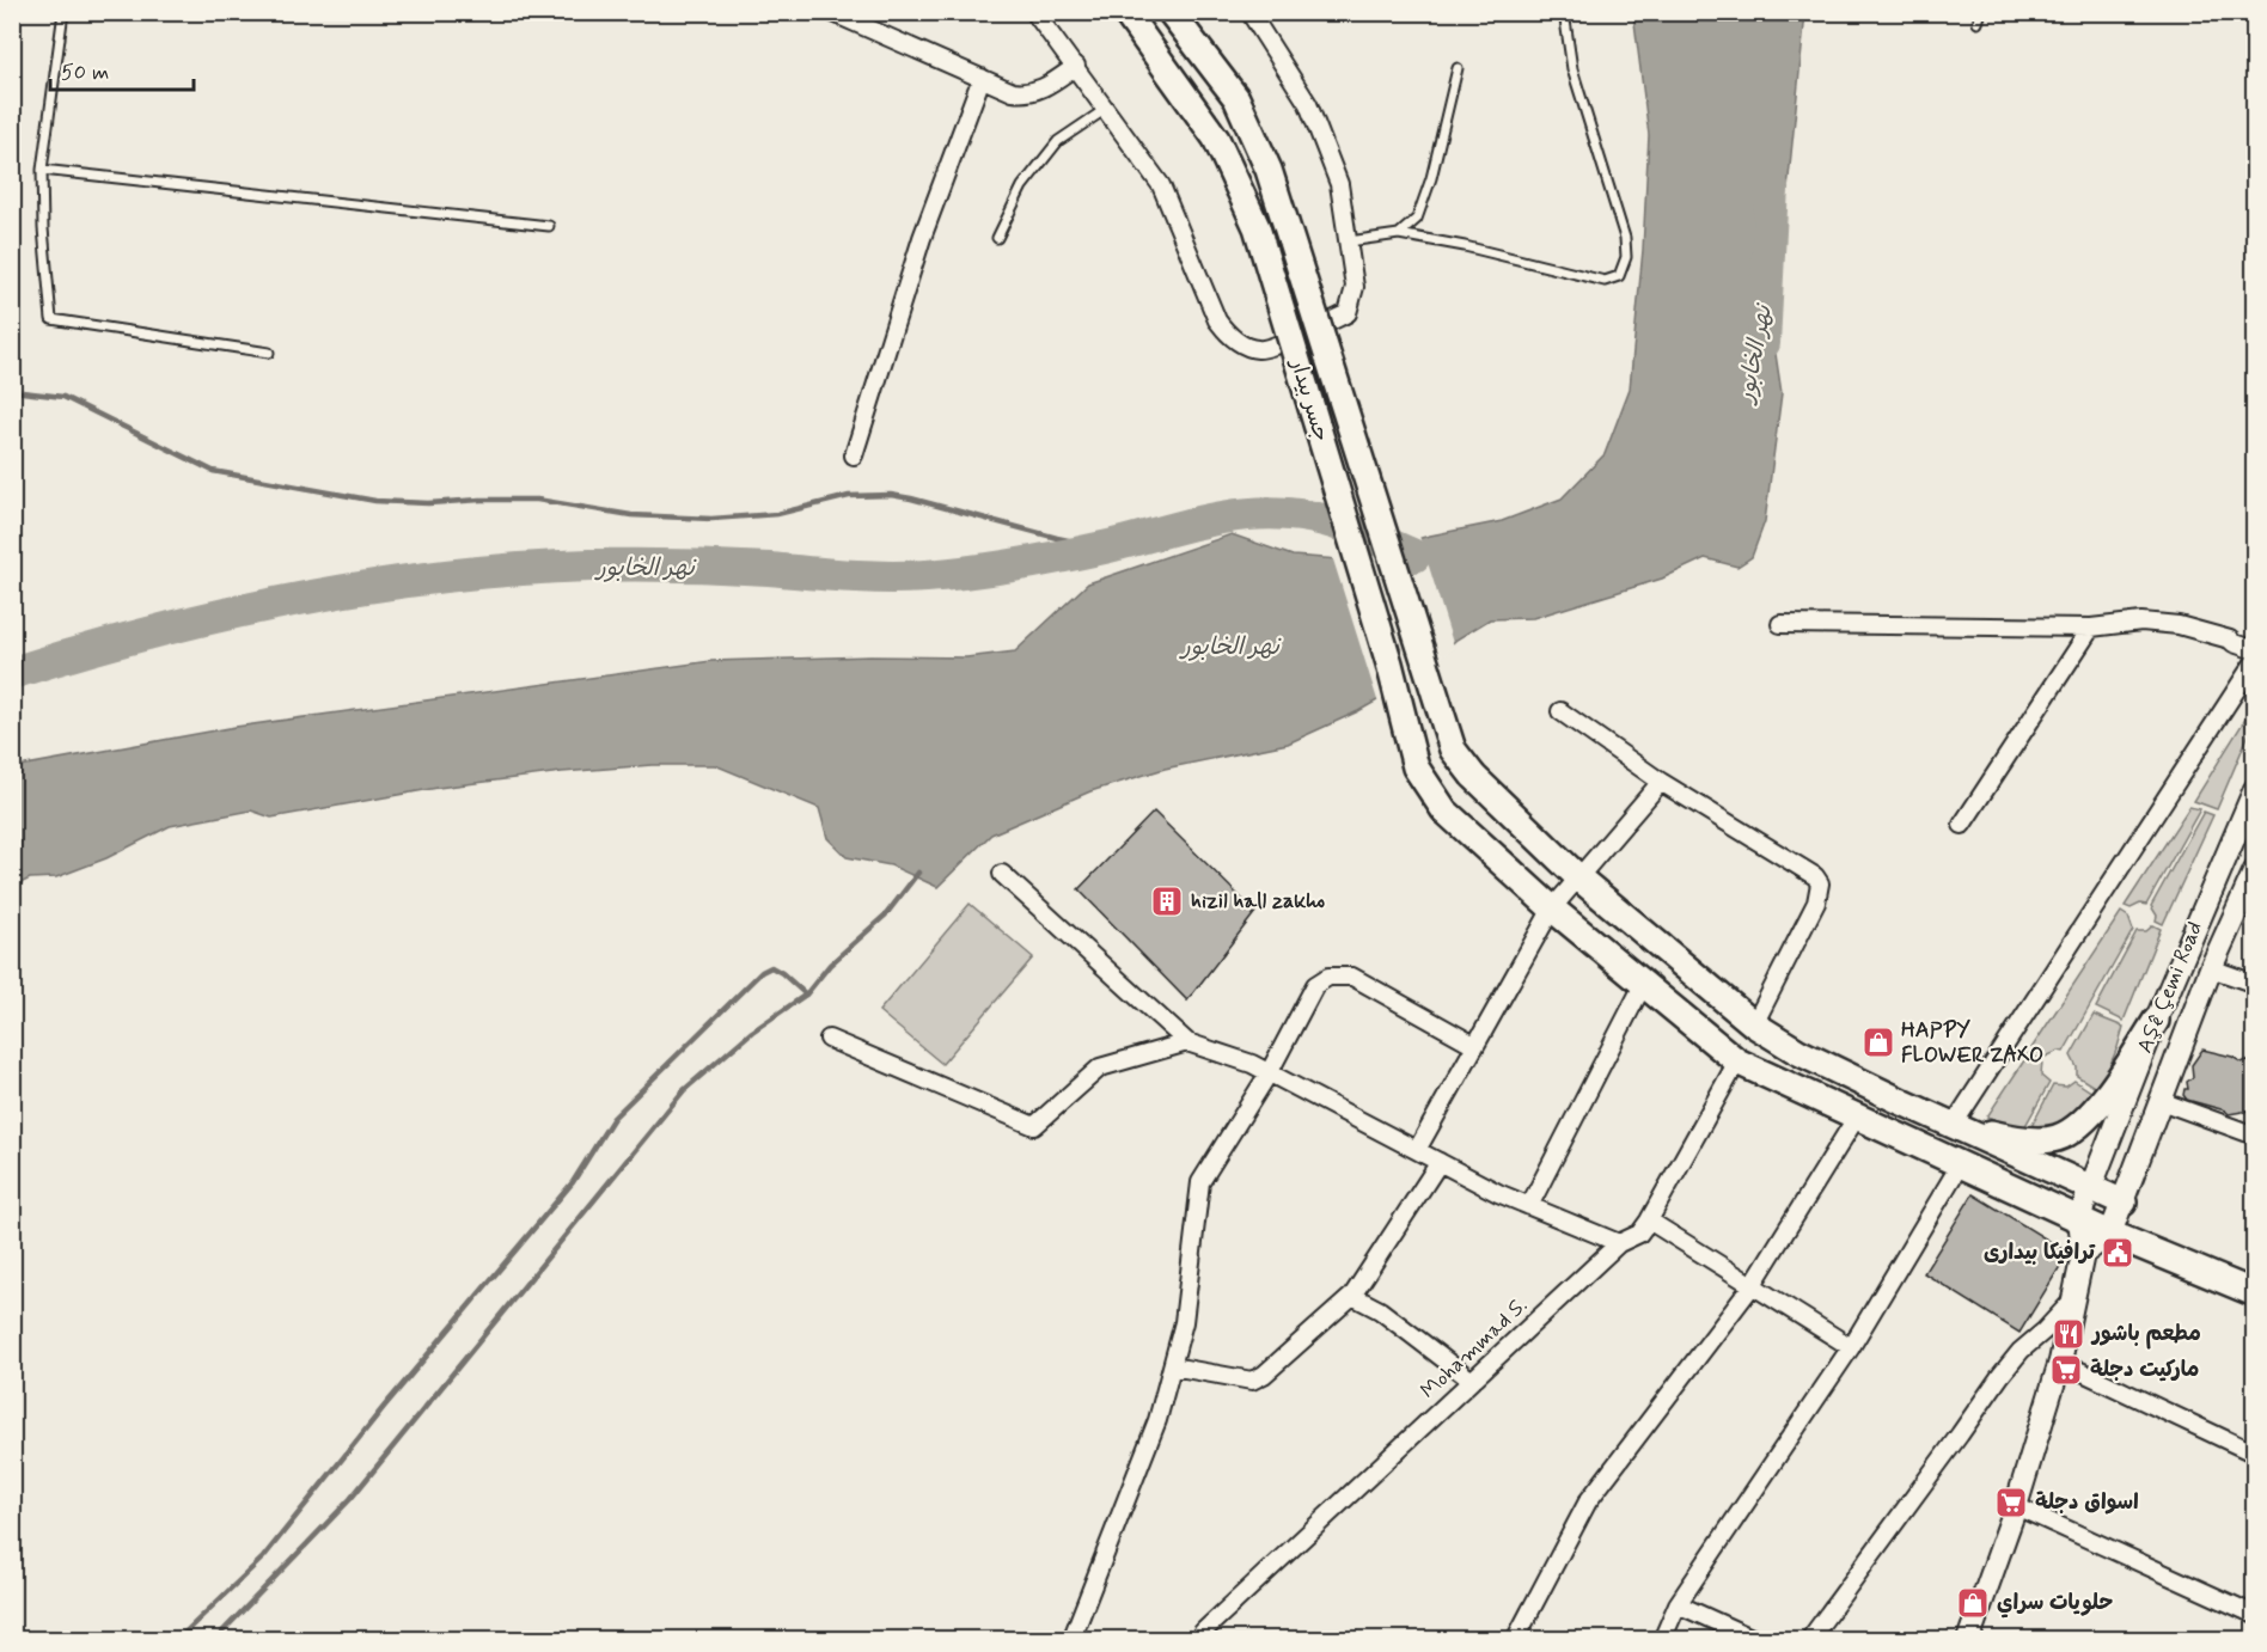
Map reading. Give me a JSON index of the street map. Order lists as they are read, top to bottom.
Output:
{
  "streets": {
    "main road": ["جسر بيدار", "Aşê Çemi Road"],
    "street": ["Mohammad S."]
  },
  "crossings": [
    ["جسر بيدار", "Aşê Çemi Road"],
    ["جسر بيدار", "Mohammad S."]
  ],
  "water": ["نهر الخابور"],
  "places": {
    "building": ["hizil hall zakho"],
    "shop": ["HAPPY FLOWER ZAXO", "حلويات سراي"],
    "public building": ["ترافيكا بيدارى"],
    "restaurant": ["مطعم باشور"],
    "supermarket": ["ماركيت دجلة", "اسواق دجلة"]
  },
  "scale_bar": "50 m"
}
